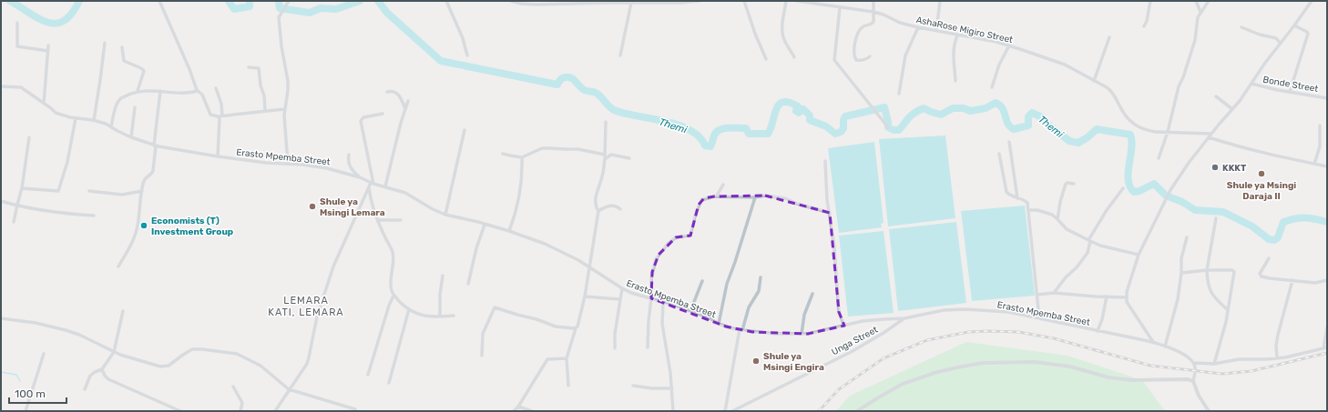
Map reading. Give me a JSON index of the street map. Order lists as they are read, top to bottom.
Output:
{
  "streets": {
    "street": [
      "AshaRose Migiro Street",
      "Bonde Street",
      "Erasto Mpemba Street",
      "Unga Street"
    ]
  },
  "crossings": [
    ["Erasto Mpemba Street", "Unga Street"]
  ],
  "districts": ["LEMARA KATI, LEMARA"],
  "water": ["Themi"],
  "places": [
    "KKKT",
    "Shule ya Msingi Daraja II",
    "Shule ya Msingi Lemara",
    "Economists (T) Investment Group",
    "Shule ya Msingi Engira"
  ],
  "scale_bar": "100 m"
}
